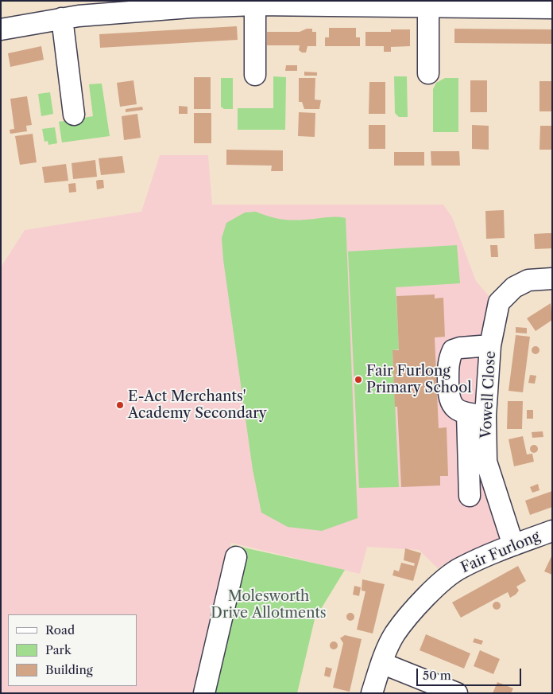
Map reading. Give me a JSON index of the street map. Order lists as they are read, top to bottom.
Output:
{
  "streets": {
    "street": ["Vowell Close", "Fair Furlong"]
  },
  "crossings": [
    ["Vowell Close", "Fair Furlong"]
  ],
  "parks": ["Molesworth Drive Allotments"],
  "places": ["Fair Furlong Primary School", "E-Act Merchants' Academy Secondary"],
  "legend": ["Road", "Park", "Building"],
  "scale_bar": "50 m"
}
